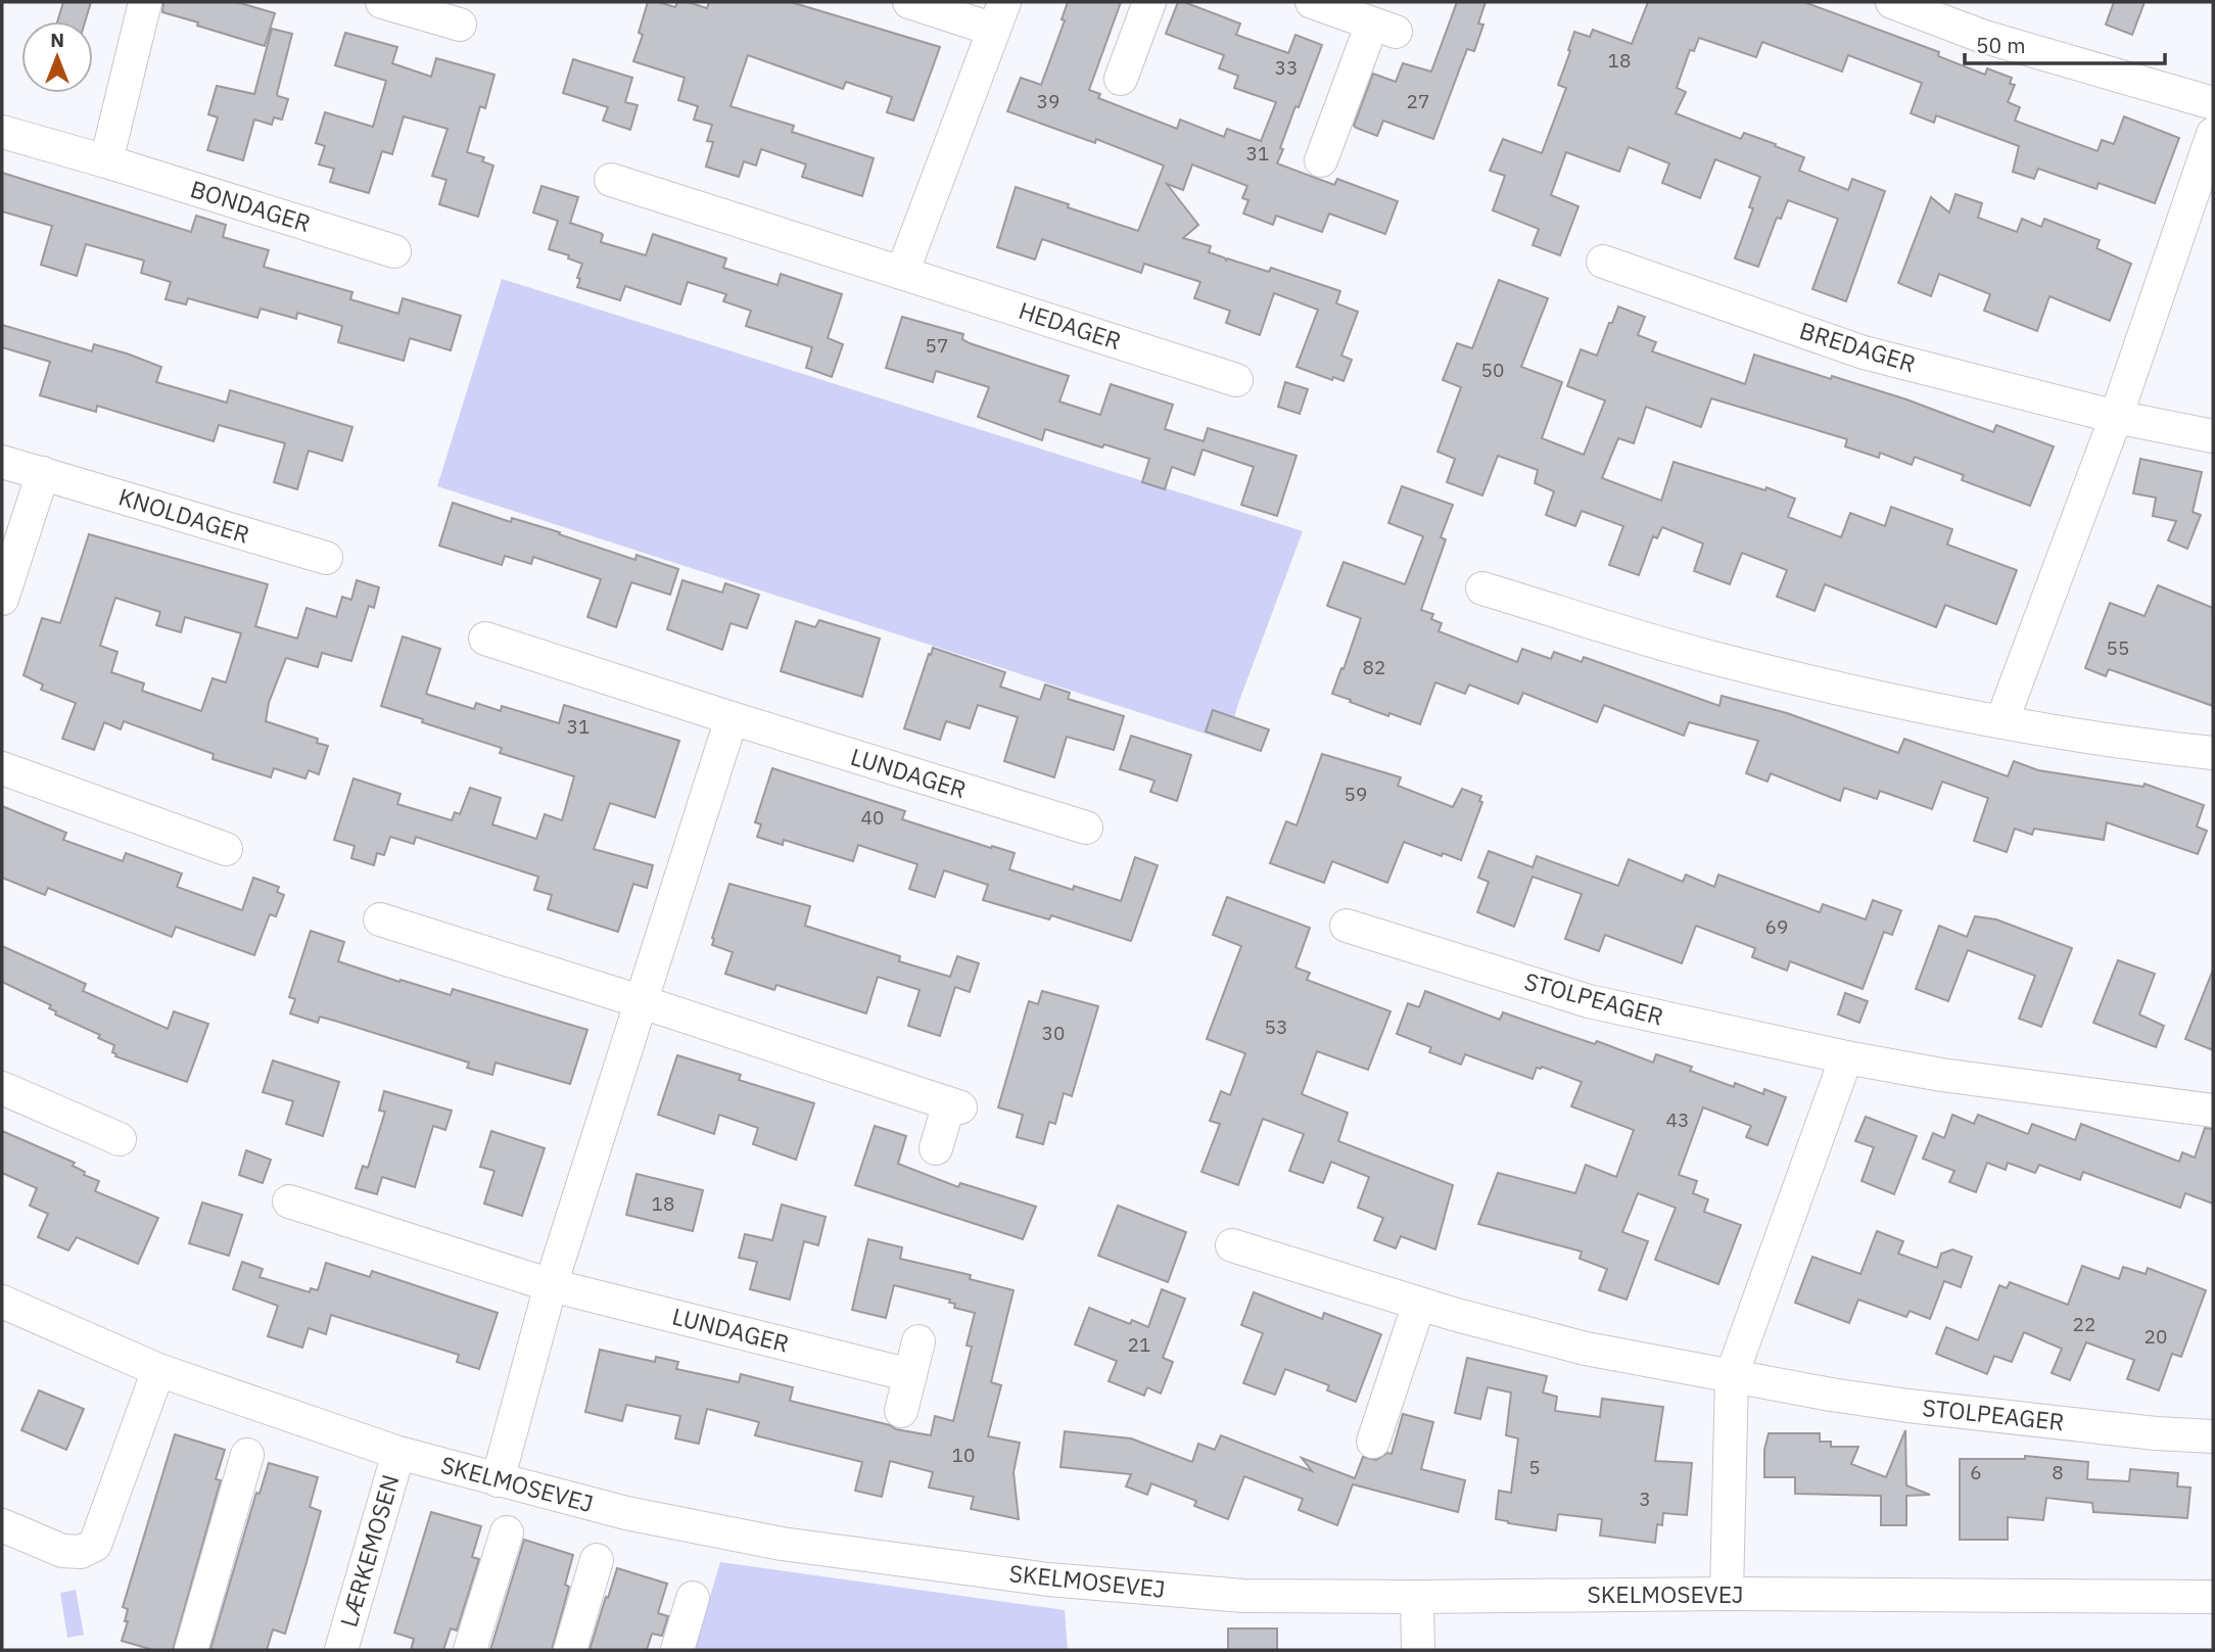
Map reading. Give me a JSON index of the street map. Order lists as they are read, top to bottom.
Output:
{
  "streets": {
    "street": [
      "BONDAGER",
      "HEDAGER",
      "BREDAGER",
      "KNOLDAGER",
      "LUNDAGER",
      "STOLPEAGER",
      "SKELMOSEVEJ",
      "LÆRKEMOSEN"
    ]
  },
  "crossings": [
    ["SKELMOSEVEJ", "LÆRKEMOSEN"]
  ],
  "house_numbers": [
    "18",
    "33",
    "39",
    "27",
    "31",
    "57",
    "50",
    "55",
    "82",
    "31",
    "59",
    "40",
    "69",
    "53",
    "30",
    "43",
    "18",
    "22",
    "20",
    "21",
    "10",
    "5",
    "6",
    "8",
    "3"
  ],
  "scale_bar": "50 m",
  "north": "top"
}
